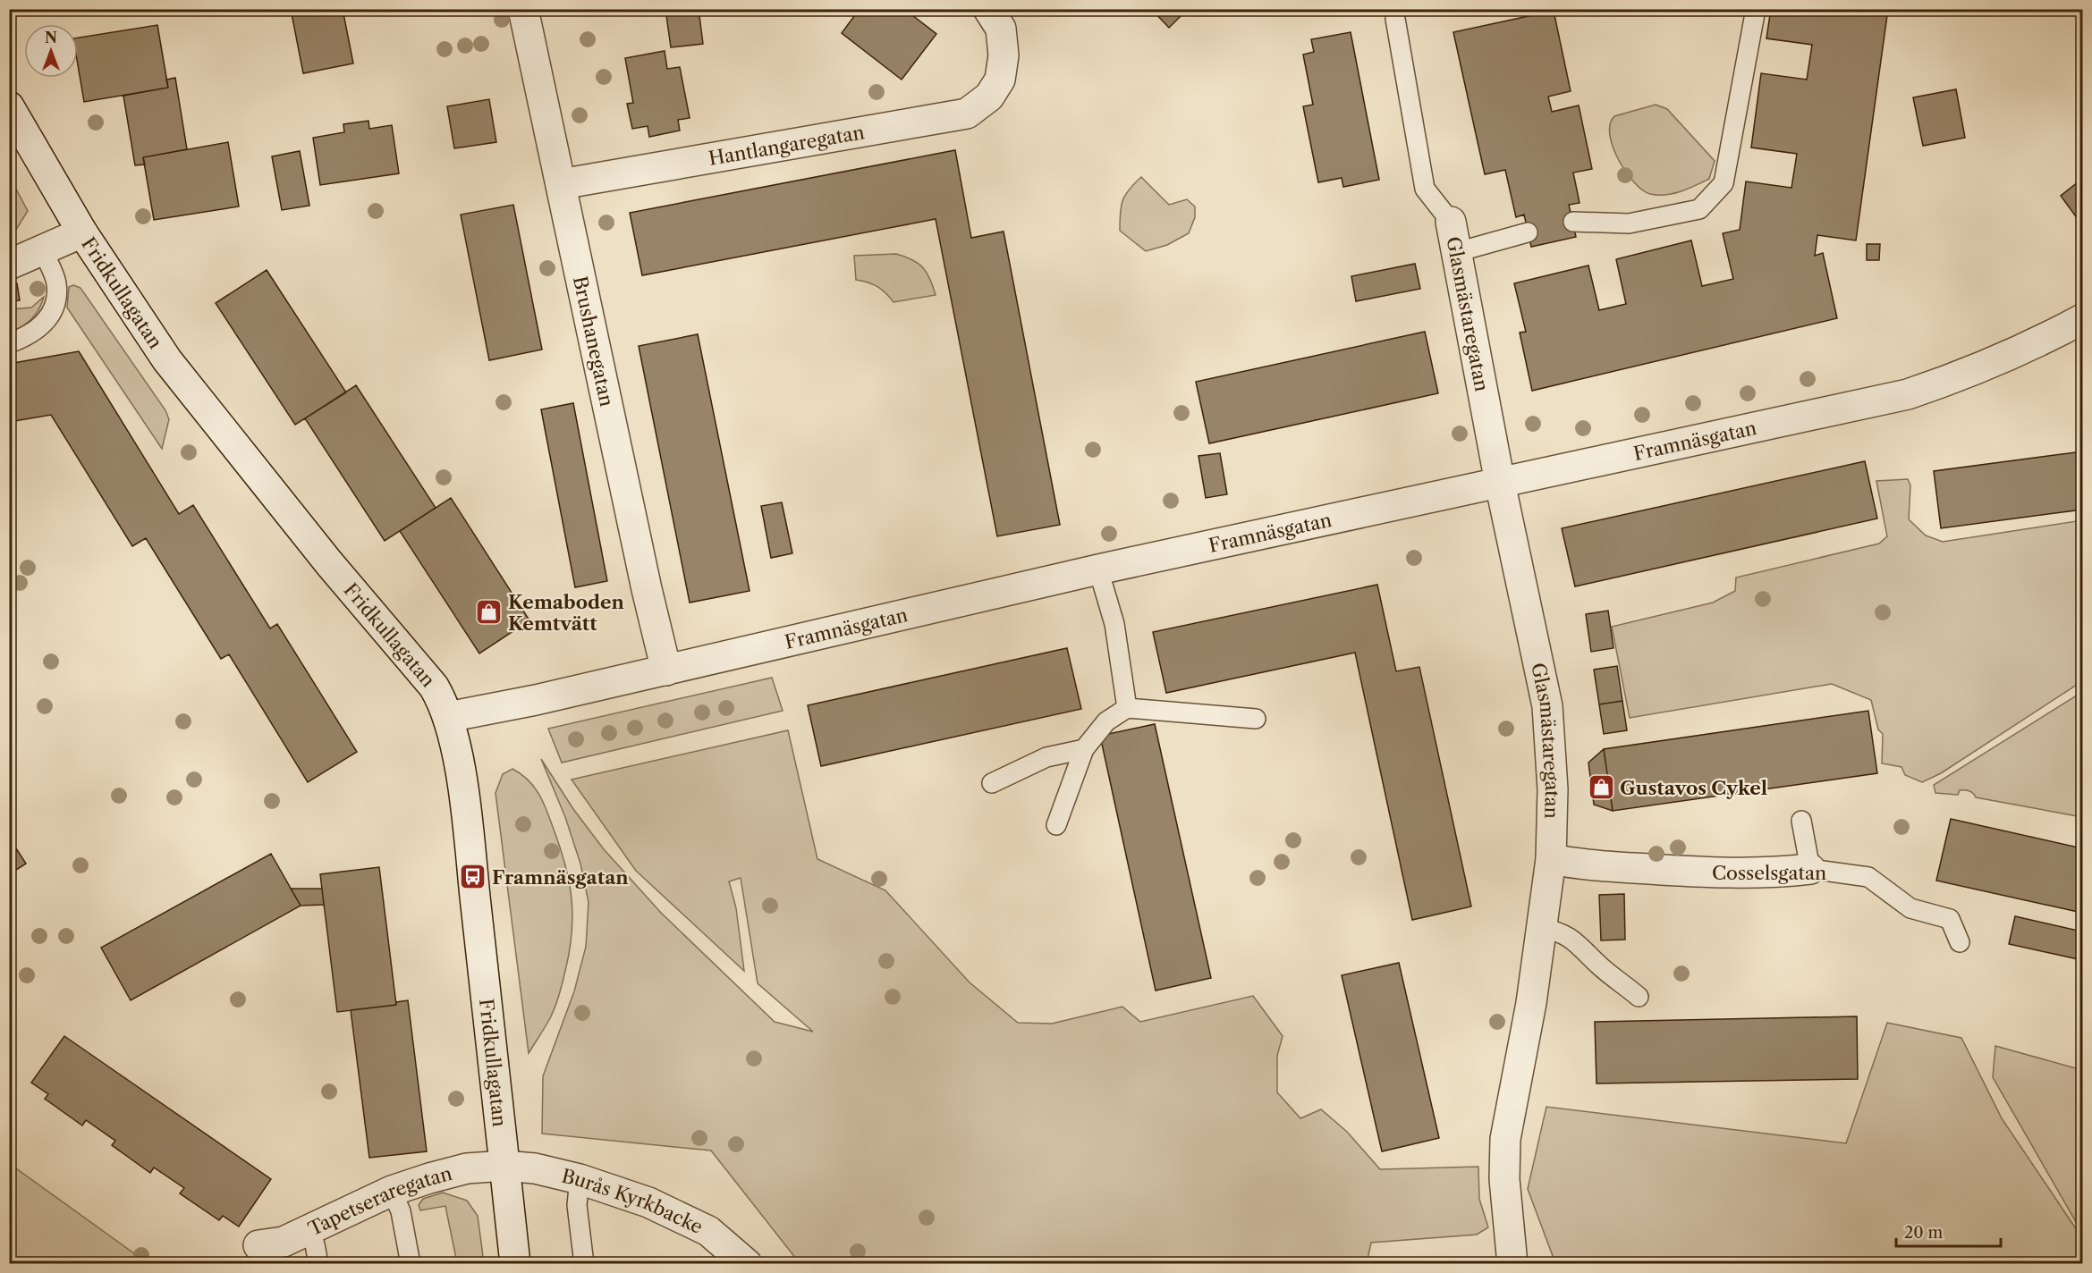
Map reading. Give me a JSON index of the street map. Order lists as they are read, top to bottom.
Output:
{
  "streets": {
    "street": [
      "Hantlangaregatan",
      "Fridkullagatan",
      "Glasmästaregatan",
      "Brushanegatan",
      "Framnäsgatan",
      "Cosselsgatan",
      "Tapetseraregatan",
      "Burås Kyrkbacke"
    ]
  },
  "crossings": [
    ["Hantlangaregatan", "Brushanegatan"],
    ["Fridkullagatan", "Framnäsgatan"],
    ["Fridkullagatan", "Tapetseraregatan"],
    ["Fridkullagatan", "Burås Kyrkbacke"],
    ["Glasmästaregatan", "Framnäsgatan"],
    ["Glasmästaregatan", "Cosselsgatan"],
    ["Brushanegatan", "Framnäsgatan"],
    ["Tapetseraregatan", "Burås Kyrkbacke"]
  ],
  "places": {
    "shop": ["Kemaboden Kemtvätt", "Gustavos Cykel"],
    "bus stop": ["Framnäsgatan"]
  },
  "scale_bar": "20 m",
  "north": "top"
}
